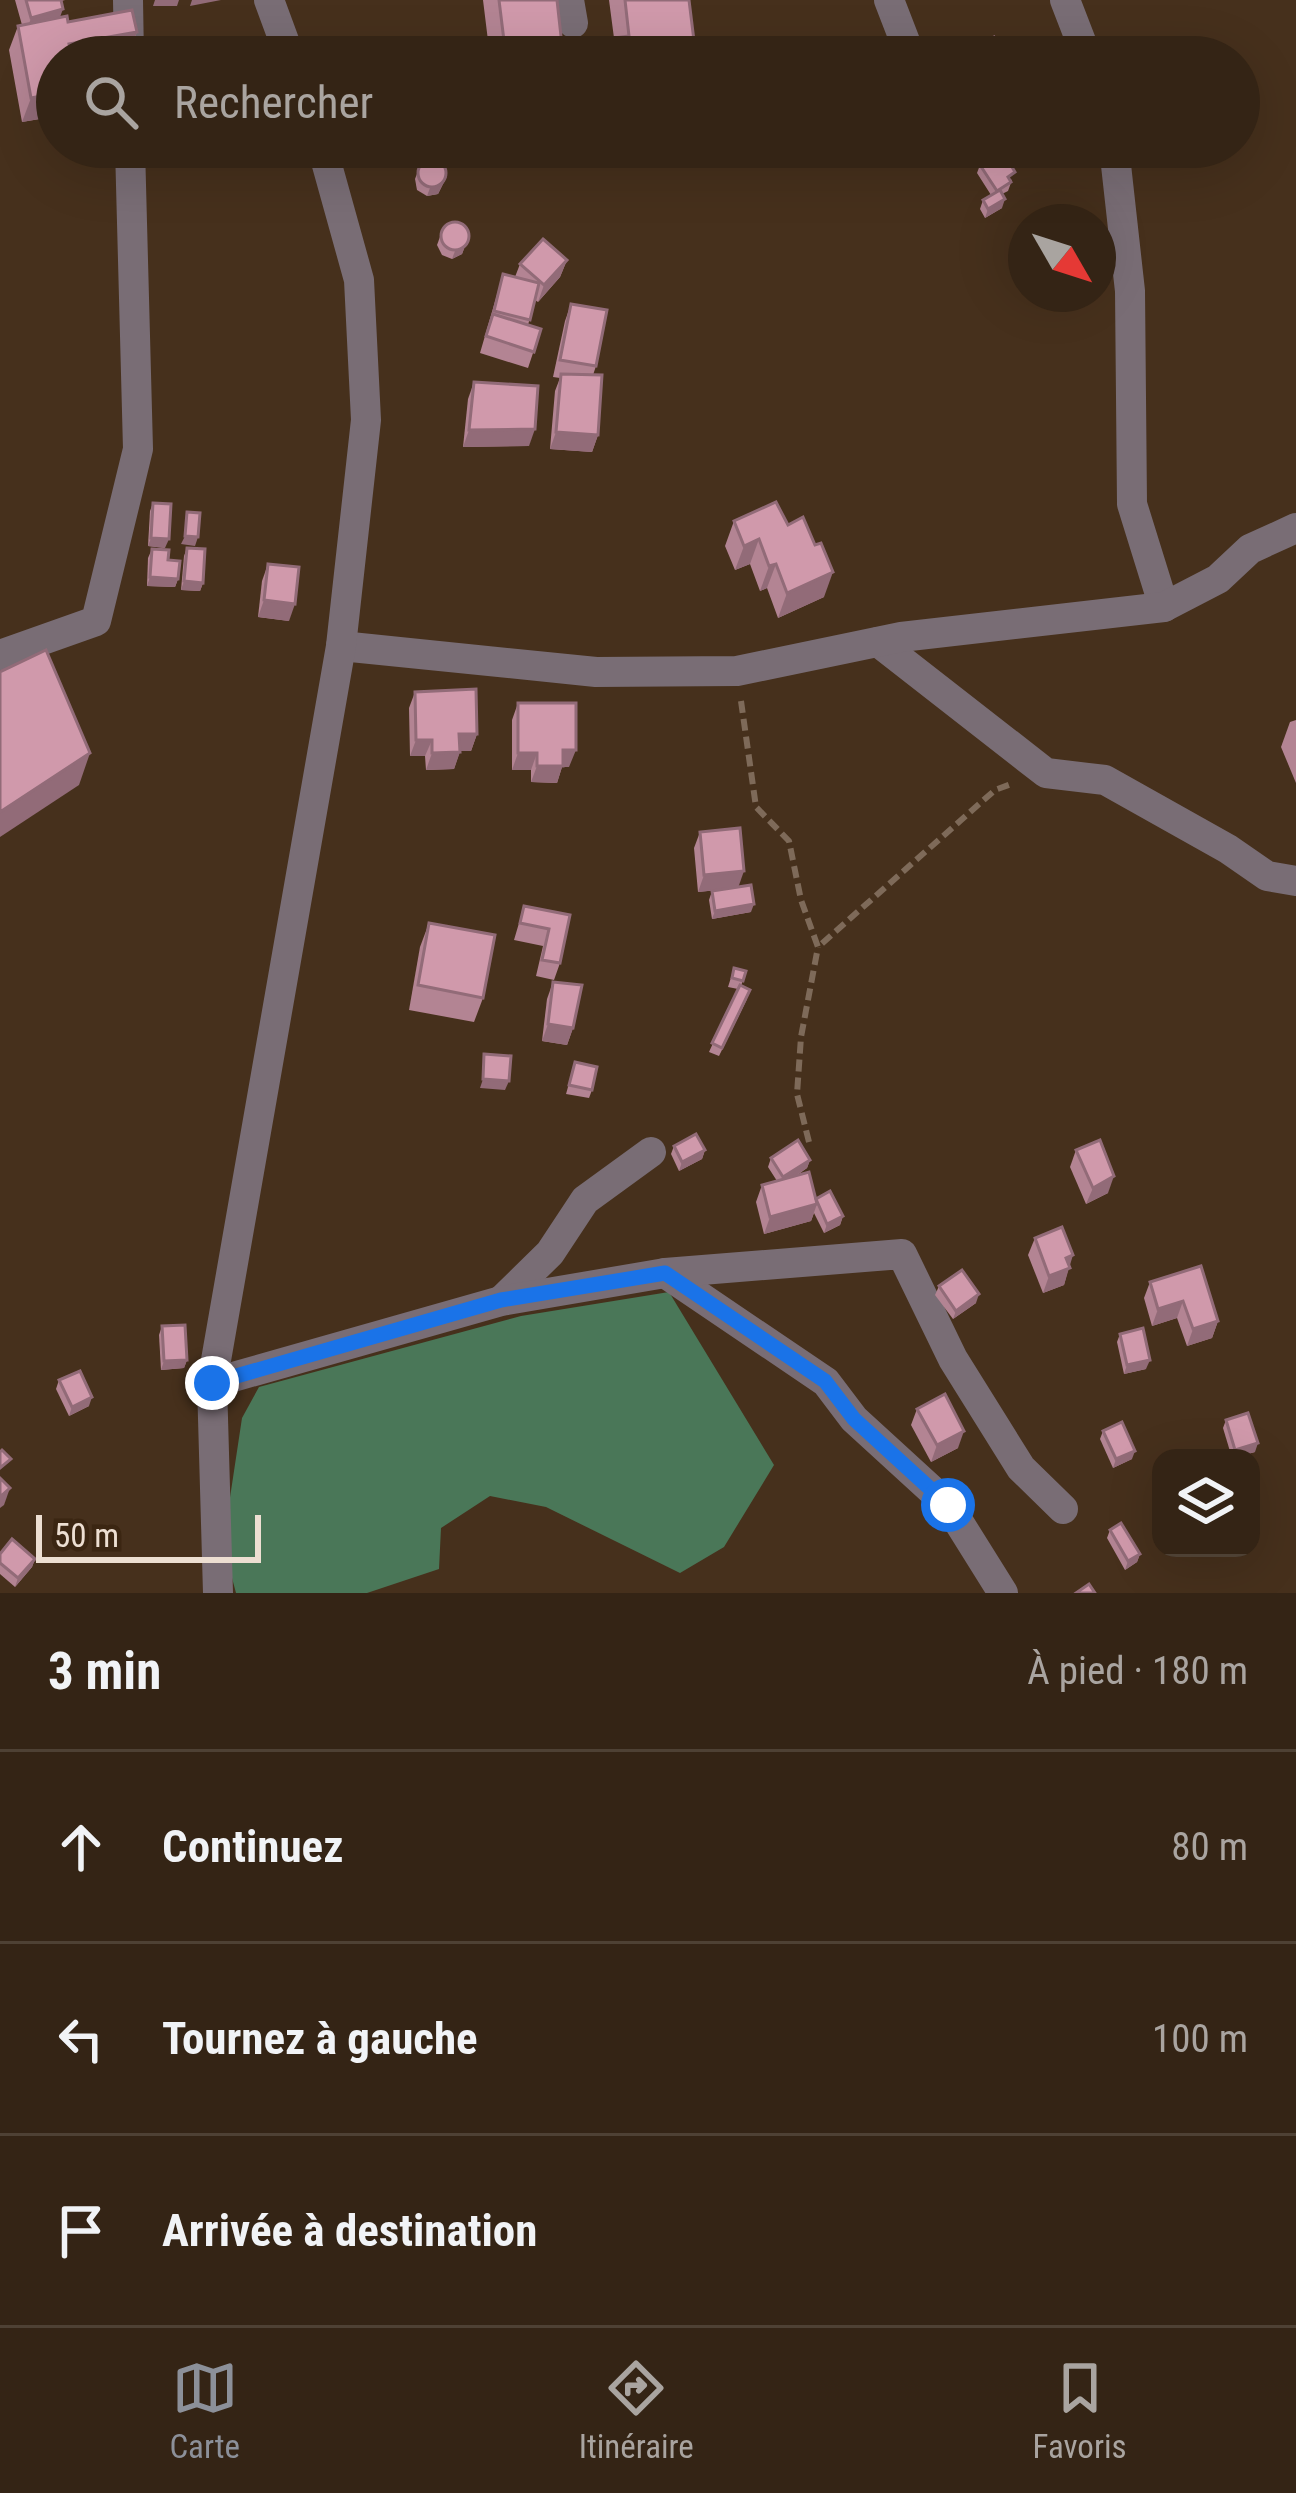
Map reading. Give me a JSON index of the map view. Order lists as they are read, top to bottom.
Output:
{
  "scale_bar": "50 m",
  "north": "bottom right",
  "page": {
    "search": "Rechercher",
    "scale": "50 m",
    "heading": ["3 min", "À pied · 180 m"],
    "list": [
      ["Continuez", "80 m"],
      ["Tournez à gauche", "100 m"],
      "Arrivée à destination"
    ],
    "nav": ["Carte", "Itinéraire", "Favoris"]
  }
}
